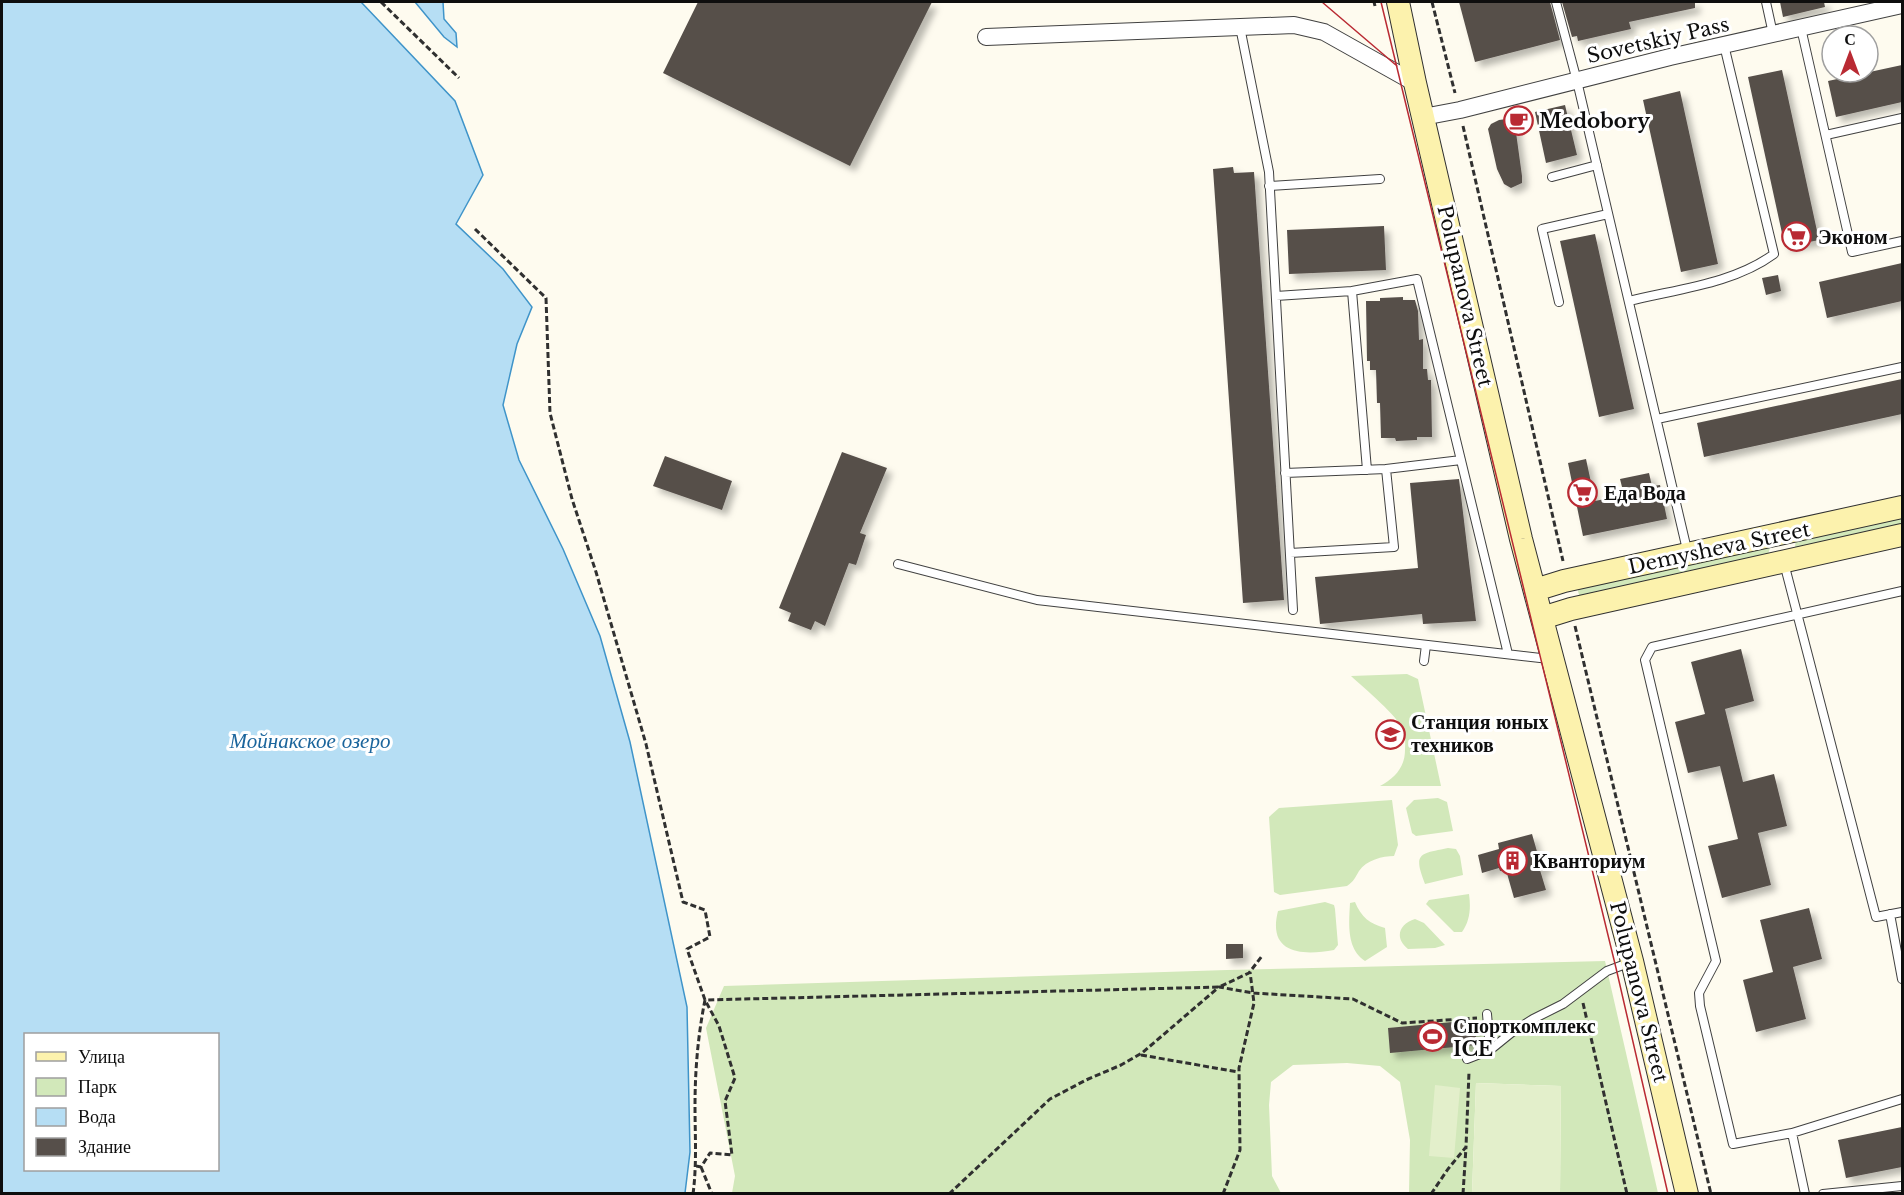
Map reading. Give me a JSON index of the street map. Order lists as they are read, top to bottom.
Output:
{
  "streets": {
    "street": ["Sovetskiy Pass", "Polupanova Street", "Demysheva Street"]
  },
  "crossings": [
    ["Sovetskiy Pass", "Polupanova Street"],
    ["Polupanova Street", "Demysheva Street"]
  ],
  "water": ["Мойнакское озеро"],
  "places": {
    "cafe": ["Medobory"],
    "supermarket": ["Эконом", "Еда Вода"],
    "school or university": ["Станция юных техников"],
    "building": ["Кванториум"],
    "sports": ["Спорткомплекс ICE"]
  },
  "legend": [
    "Улица",
    "Парк",
    "Вода",
    "Здание"
  ],
  "north": "top"
}
